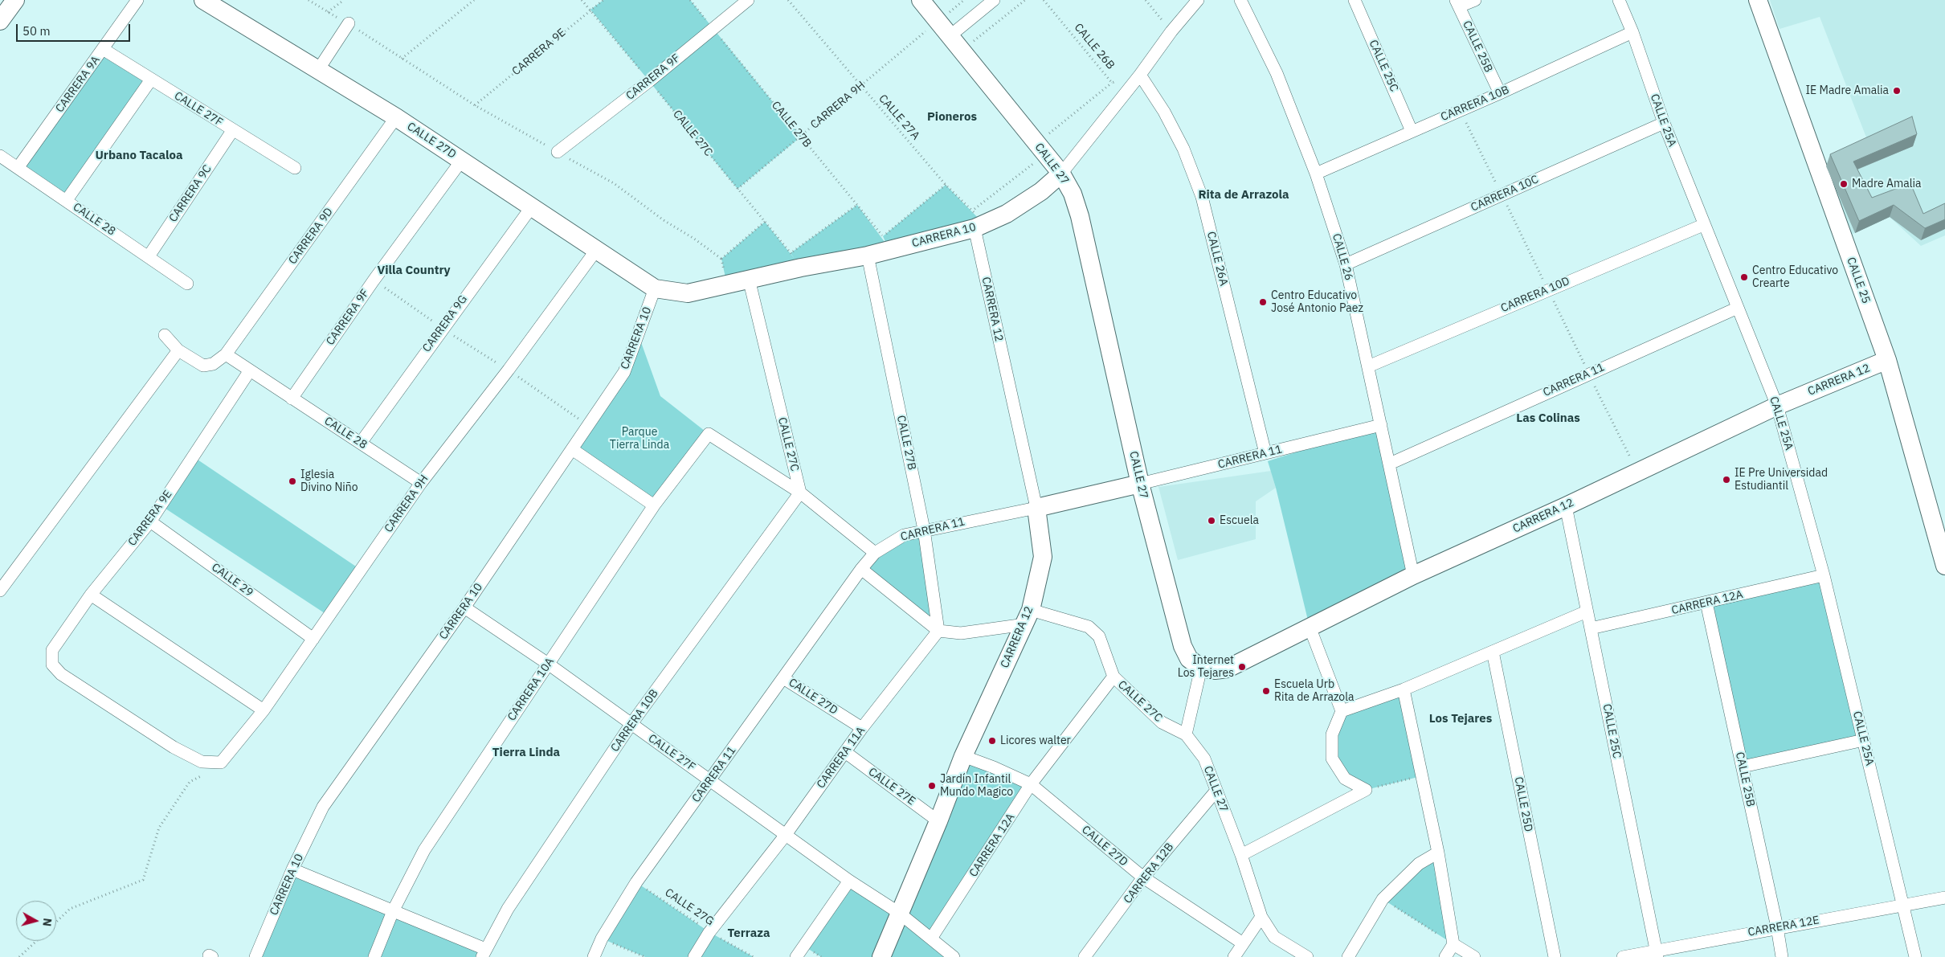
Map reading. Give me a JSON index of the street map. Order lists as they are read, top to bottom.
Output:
{
  "streets": {
    "street": [
      "CALLE 25B",
      "CARRERA 9E",
      "CALLE 25C",
      "CARRERA 9F",
      "CARRERA 9A",
      "CARRERA 10B",
      "CARRERA 9H",
      "CALLE 27F",
      "CALLE 25A",
      "CALLE 27B",
      "CALLE 27C",
      "CALLE 27D",
      "CALLE 27",
      "CARRERA 9C",
      "CARRERA 10C",
      "CALLE 28",
      "CARRERA 10",
      "CARRERA 9D",
      "CALLE 26",
      "CALLE 26A",
      "CALLE 25",
      "CARRERA 10D",
      "CARRERA 12",
      "CARRERA 9G",
      "CARRERA 11",
      "CALLE 29",
      "CARRERA 12A",
      "CARRERA 10A",
      "CARRERA 11A",
      "CALLE 27E",
      "CALLE 25D",
      "CARRERA 12B",
      "CARRERA 12E"
    ],
    "path": ["CALLE 26B", "CALLE 27A", "CALLE 27G"]
  },
  "crossings": [
    ["CALLE 26B", "CARRERA 10"],
    ["CALLE 26B", "CALLE 26A"],
    ["CALLE 25B", "CARRERA 10B"],
    ["CALLE 25B", "CARRERA 12A"],
    ["CALLE 25B", "CARRERA 12E"],
    ["CARRERA 9E", "CARRERA 9H"],
    ["CARRERA 9E", "CALLE 27C"],
    ["CARRERA 9E", "CALLE 28"],
    ["CARRERA 9E", "CALLE 29"],
    ["CALLE 25C", "CARRERA 10B"],
    ["CALLE 25C", "CARRERA 12"],
    ["CALLE 25C", "CARRERA 12A"],
    ["CALLE 25C", "CARRERA 12E"],
    ["CARRERA 9F", "CALLE 27B"],
    ["CARRERA 9F", "CALLE 27C"],
    ["CARRERA 9F", "CALLE 27D"],
    ["CARRERA 9F", "CALLE 28"],
    ["CARRERA 9A", "CALLE 27F"],
    ["CARRERA 9A", "CALLE 28"],
    ["CARRERA 10B", "CALLE 27F"],
    ["CARRERA 10B", "CALLE 25A"],
    ["CARRERA 10B", "CALLE 27C"],
    ["CARRERA 10B", "CALLE 26"],
    ["CARRERA 10B", "CARRERA 10A"],
    ["CARRERA 9H", "CALLE 27A"],
    ["CARRERA 9H", "CALLE 27B"],
    ["CARRERA 9H", "CALLE 27C"],
    ["CARRERA 9H", "CALLE 27D"],
    ["CARRERA 9H", "CALLE 27"],
    ["CARRERA 9H", "CALLE 28"],
    ["CARRERA 9H", "CALLE 29"],
    ["CALLE 27F", "CARRERA 9C"],
    ["CALLE 27F", "CARRERA 10"],
    ["CALLE 27F", "CARRERA 12"],
    ["CALLE 27F", "CARRERA 11"],
    ["CALLE 27F", "CARRERA 12A"],
    ["CALLE 27F", "CARRERA 10A"],
    ["CALLE 27F", "CARRERA 11A"],
    ["CALLE 27A", "CALLE 27B"],
    ["CALLE 27A", "CARRERA 10"],
    ["CALLE 27A", "CARRERA 12"],
    ["CALLE 25A", "CARRERA 10C"],
    ["CALLE 25A", "CARRERA 10D"],
    ["CALLE 25A", "CARRERA 12"],
    ["CALLE 25A", "CARRERA 11"],
    ["CALLE 25A", "CARRERA 12A"],
    ["CALLE 25A", "CARRERA 12E"],
    ["CALLE 27B", "CARRERA 10"],
    ["CALLE 27B", "CARRERA 11"],
    ["CALLE 27B", "CARRERA 11A"],
    ["CALLE 27C", "CALLE 27"],
    ["CALLE 27C", "CARRERA 10"],
    ["CALLE 27C", "CARRERA 12"],
    ["CALLE 27C", "CARRERA 12A"],
    ["CALLE 27C", "CARRERA 10A"],
    ["CALLE 27D", "CARRERA 10"],
    ["CALLE 27D", "CARRERA 9D"],
    ["CALLE 27D", "CARRERA 12"],
    ["CALLE 27D", "CARRERA 9G"],
    ["CALLE 27D", "CARRERA 11"],
    ["CALLE 27D", "CARRERA 12A"],
    ["CALLE 27D", "CARRERA 11A"],
    ["CALLE 27D", "CARRERA 12B"],
    ["CALLE 27", "CARRERA 10"],
    ["CALLE 27", "CARRERA 12"],
    ["CALLE 27", "CARRERA 11"],
    ["CALLE 27", "CARRERA 12B"],
    ["CARRERA 9C", "CALLE 28"],
    ["CARRERA 10C", "CALLE 26"],
    ["CALLE 28", "CARRERA 9D"],
    ["CALLE 28", "CARRERA 9G"],
    ["CARRERA 10", "CALLE 26A"],
    ["CARRERA 10", "CARRERA 12"],
    ["CALLE 26", "CARRERA 10D"],
    ["CALLE 26", "CARRERA 12"],
    ["CALLE 26", "CARRERA 11"],
    ["CALLE 26A", "CARRERA 11"],
    ["CALLE 25", "CARRERA 12"],
    ["CARRERA 12", "CARRERA 11"],
    ["CARRERA 12", "CALLE 27E"],
    ["CARRERA 11", "CALLE 27G"],
    ["CARRERA 11A", "CALLE 27E"],
    ["CARRERA 11A", "CALLE 27G"]
  ],
  "districts": [
    "Pioneros",
    "Urbano Tacaloa",
    "Rita de Arrazola",
    "Villa Country",
    "Las Colinas",
    "Los Tejares",
    "Tierra Linda",
    "Terraza"
  ],
  "parks": ["Parque Tierra Linda"],
  "places": [
    "IE Madre Amalia",
    "Madre Amalia",
    "Centro Educativo Crearte",
    "Centro Educativo José Antonio Paez",
    "IE Pre Universidad Estudiantil",
    "Iglesia Divino Niño",
    "Escuela",
    "Internet Los Tejares",
    "Escuela Urb Rita de Arrazola",
    "Licores walter",
    "Jardín Infantil Mundo Magico"
  ],
  "scale_bar": "50 m",
  "north": "right"
}
